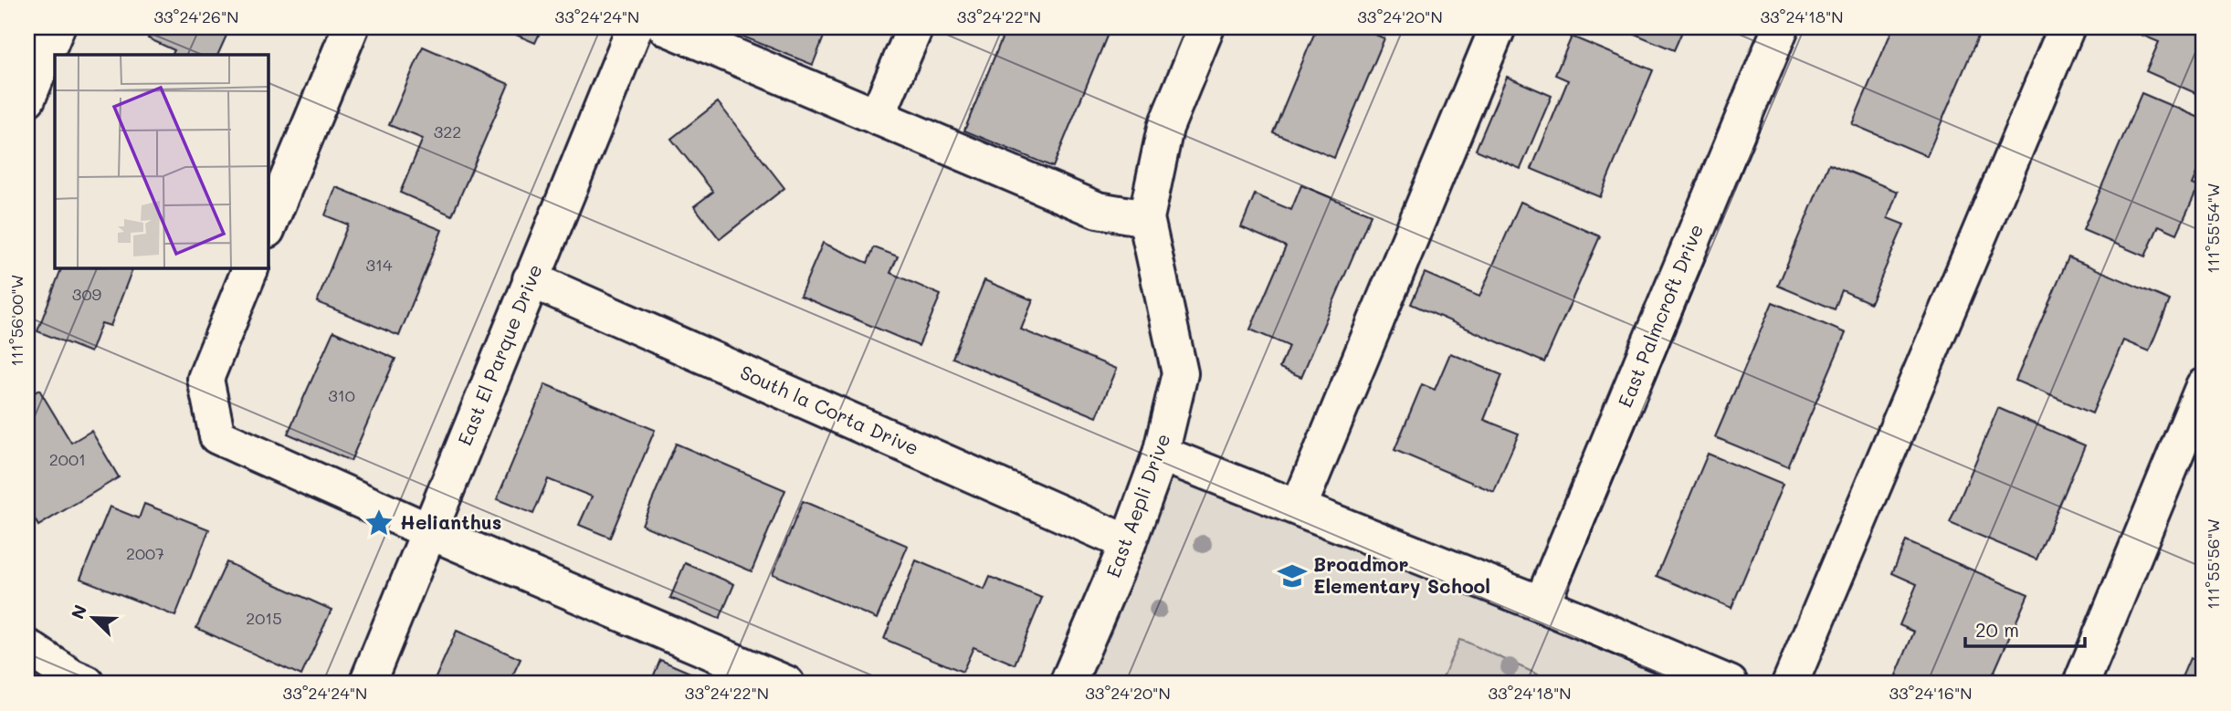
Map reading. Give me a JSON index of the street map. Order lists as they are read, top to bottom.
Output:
{
  "streets": {
    "street": [
      "East Palmcroft Drive",
      "East El Parque Drive",
      "South la Corta Drive",
      "East Aepli Drive"
    ]
  },
  "crossings": [
    ["East El Parque Drive", "South la Corta Drive"],
    ["South la Corta Drive", "East Aepli Drive"]
  ],
  "places": {
    "place": ["Helianthus"],
    "school or university": ["Broadmor Elementary School"]
  },
  "house_numbers": [
    "322",
    "314",
    "309",
    "310",
    "2001",
    "2007",
    "2015"
  ],
  "scale_bar": "20 m",
  "north": "top left",
  "coordinates": [
    "33°24'26\"N",
    "33°24'24\"N",
    "33°24'22\"N",
    "33°24'20\"N",
    "33°24'18\"N",
    "111°55'54\"W",
    "111°56'00\"W",
    "111°55'56\"W",
    "33°24'16\"N"
  ]
}
